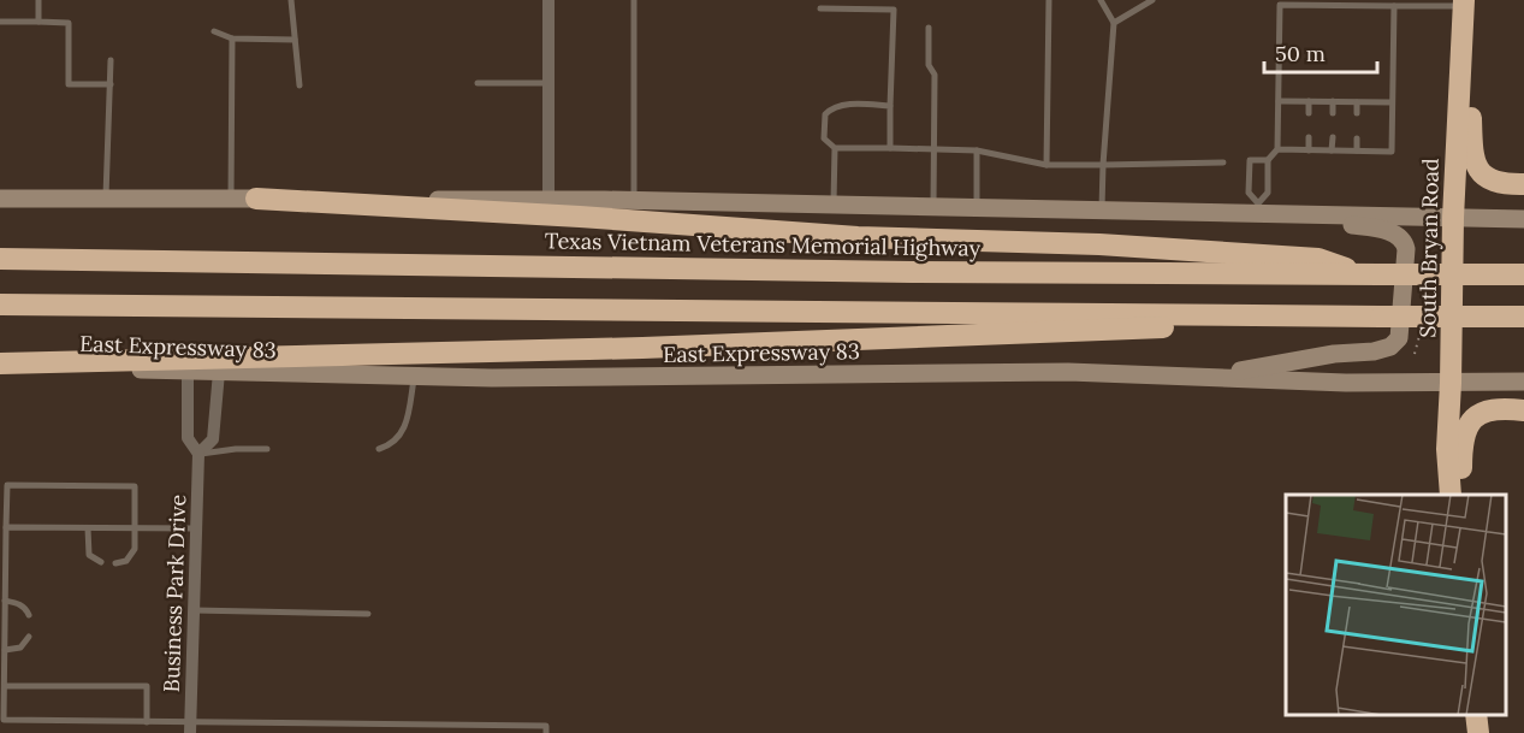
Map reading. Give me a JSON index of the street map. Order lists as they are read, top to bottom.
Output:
{
  "streets": {
    "highway": ["Texas Vietnam Veterans Memorial Highway", "South Bryan Road"],
    "main road": ["East Expressway 83"],
    "street": ["Business Park Drive"]
  },
  "crossings": [
    ["South Bryan Road", "East Expressway 83"],
    ["East Expressway 83", "Business Park Drive"]
  ],
  "scale_bar": "50 m"
}
